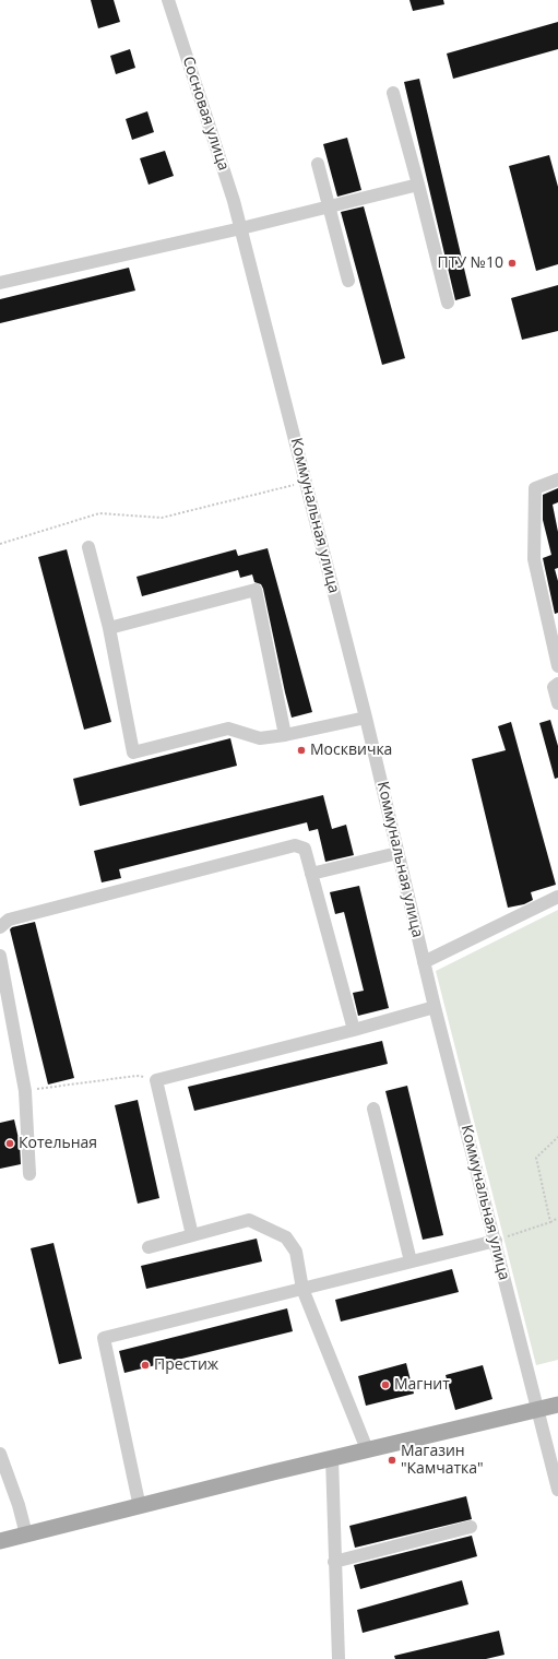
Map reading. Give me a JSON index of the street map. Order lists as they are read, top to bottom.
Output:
{
  "streets": {
    "street": ["Сосновая улица", "Коммунальная улица"]
  },
  "crossings": [
    ["Сосновая улица", "Коммунальная улица"]
  ],
  "places": [
    "ПТУ №10",
    "Москвичка",
    "Котельная",
    "Престиж",
    "Магнит",
    "Магазин \"Камчатка\""
  ]
}
